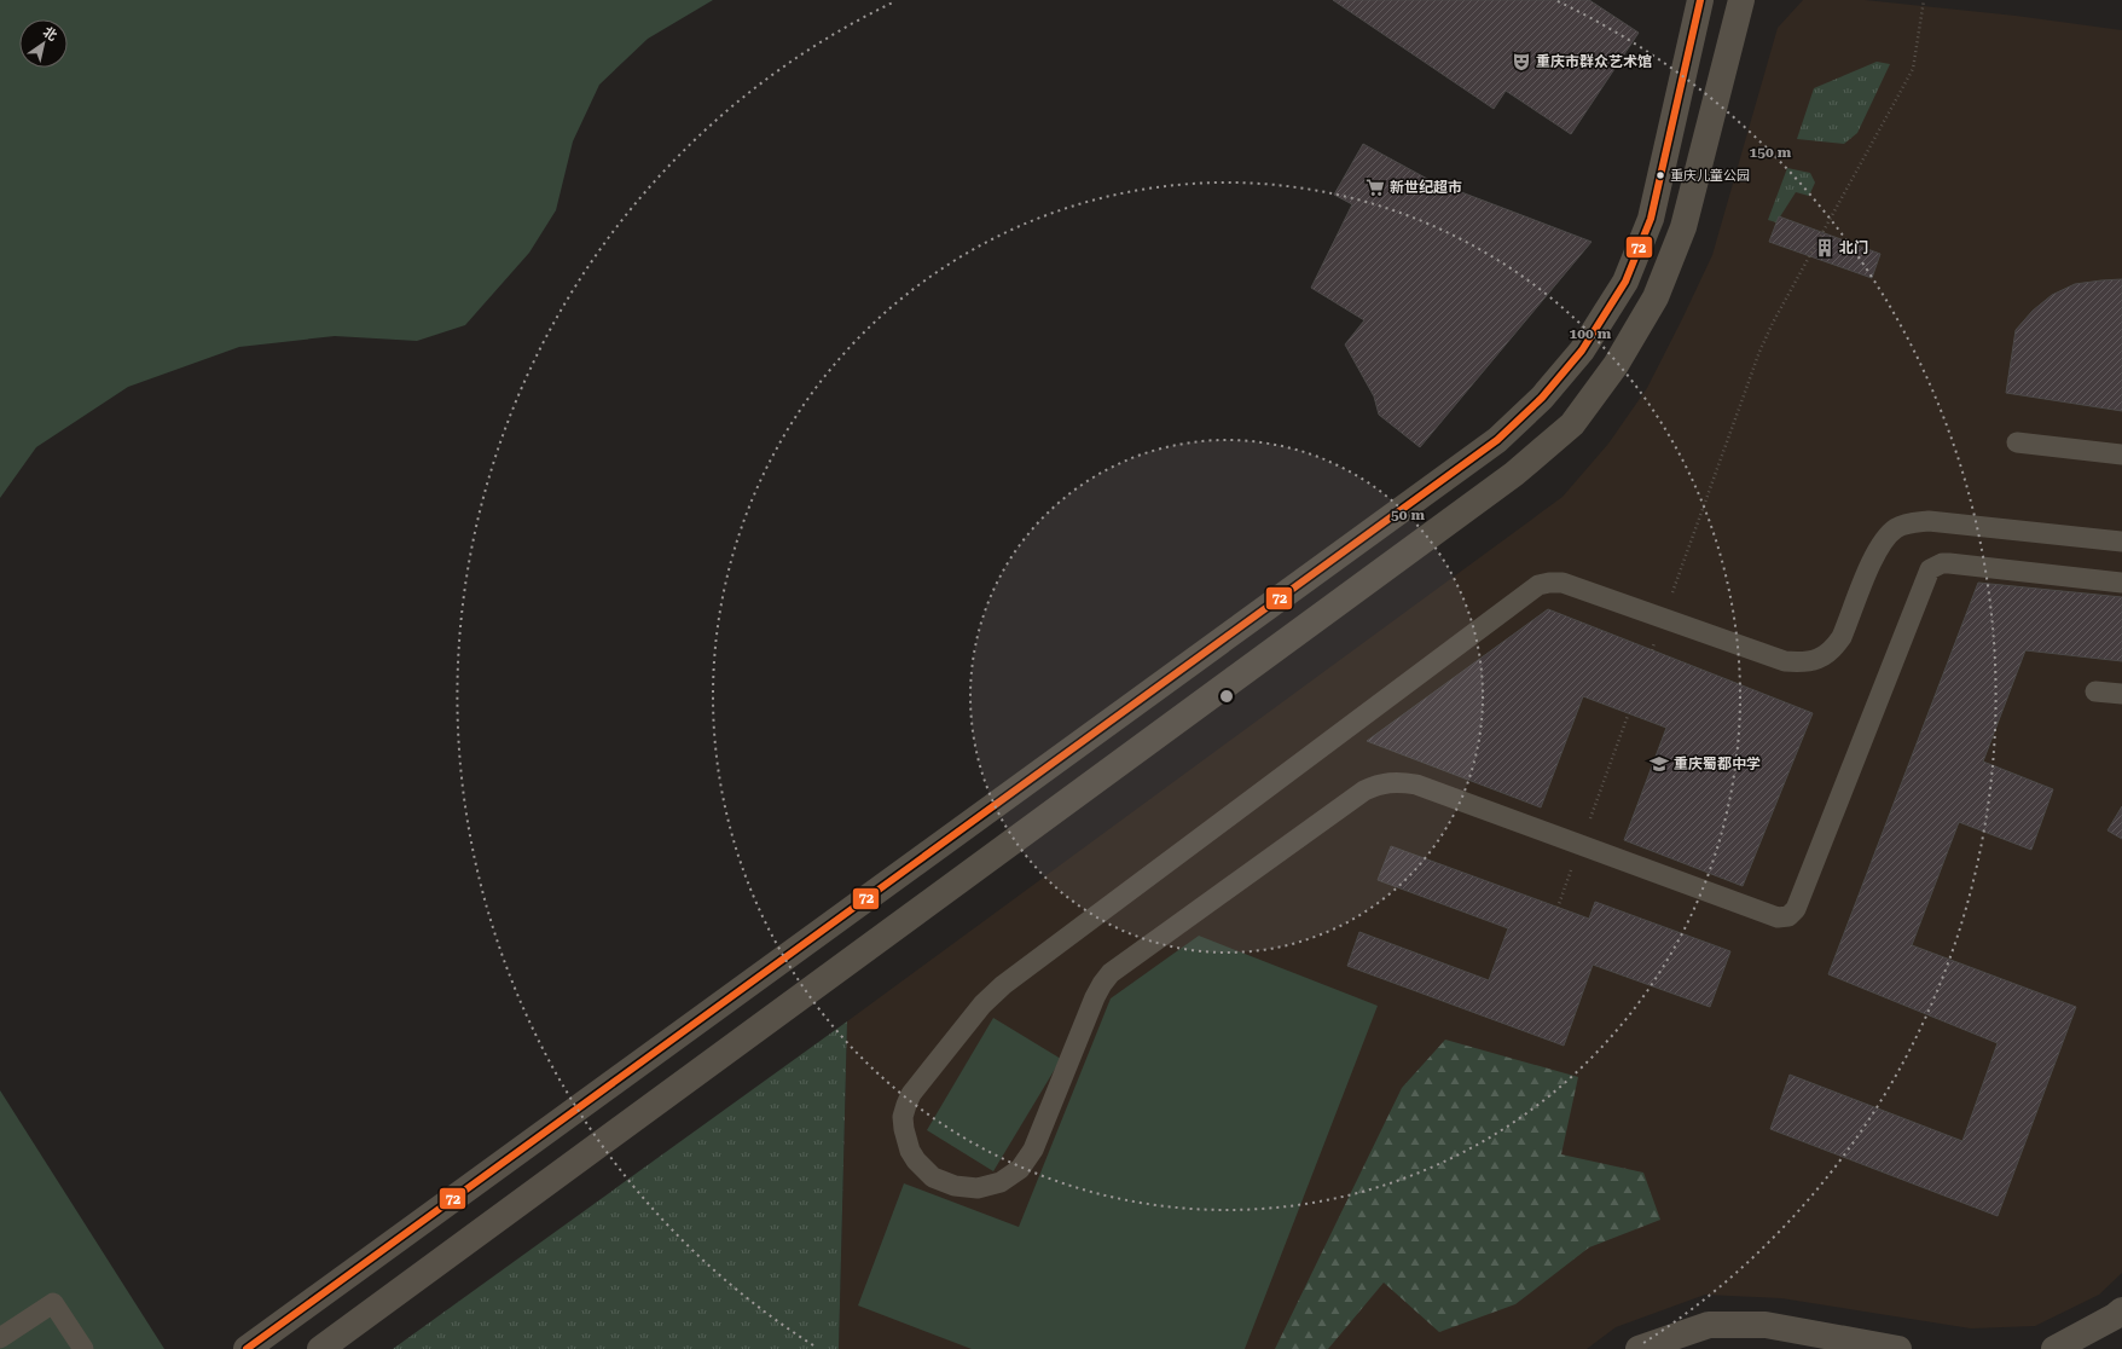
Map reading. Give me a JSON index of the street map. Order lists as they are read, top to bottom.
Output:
{
  "places": {
    "theatre": ["重庆市群众艺术馆"],
    "other": ["重庆儿童公园"],
    "supermarket": ["新世纪超市"],
    "building": ["北门"],
    "school or university": ["重庆蜀都中学"]
  },
  "lines": ["transit line 72"],
  "north": "top right",
  "rings": ["150 m", "100 m", "50 m"]
}
